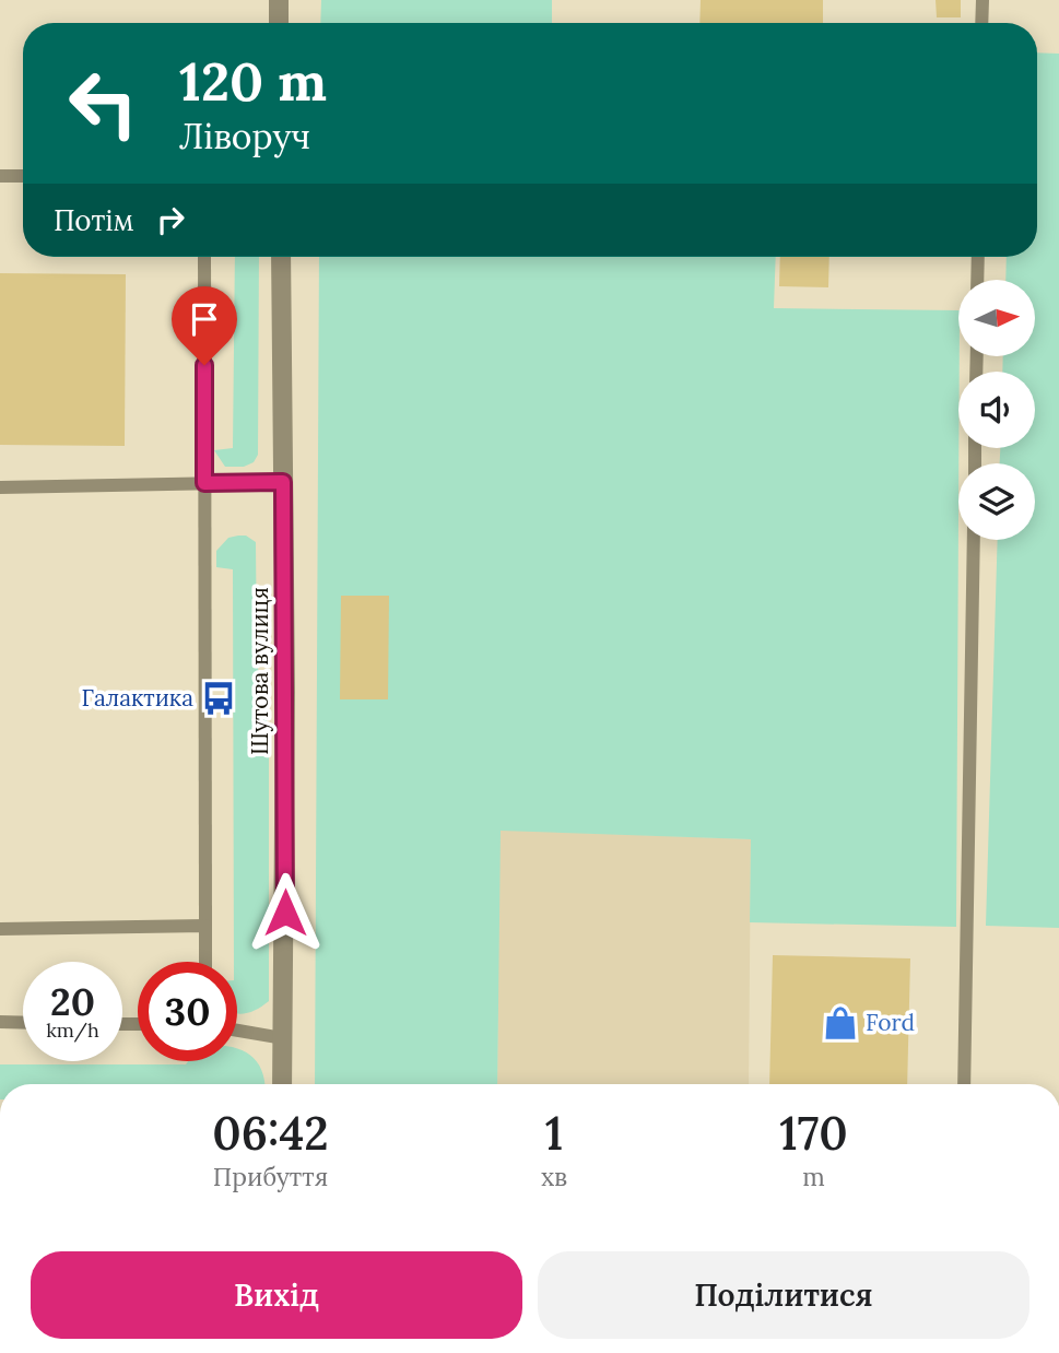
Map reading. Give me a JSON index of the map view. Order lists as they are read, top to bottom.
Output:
{
  "streets": {
    "street": ["Шутова вулиця"]
  },
  "places": {
    "bus stop": ["Галактика"],
    "shop": ["Ford"]
  },
  "north": "right",
  "page": {
    "turn": ["120 m", "Ліворуч"],
    "then": "Потім",
    "speed": "20 km/h",
    "limit": "30",
    "eta": [
      "06:42",
      "Прибуття",
      "1",
      "хв",
      "170",
      "m"
    ],
    "buttons": ["Вихід", "Поділитися"]
  }
}
